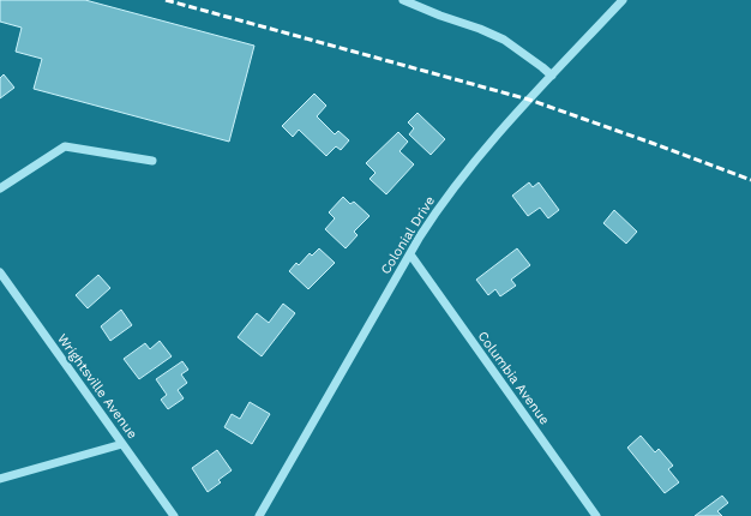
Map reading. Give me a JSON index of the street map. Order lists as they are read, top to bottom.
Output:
{
  "streets": {
    "street": ["Colonial Drive", "Columbia Avenue", "Wrightsville Avenue"]
  },
  "crossings": [
    ["Colonial Drive", "Columbia Avenue"]
  ]
}
